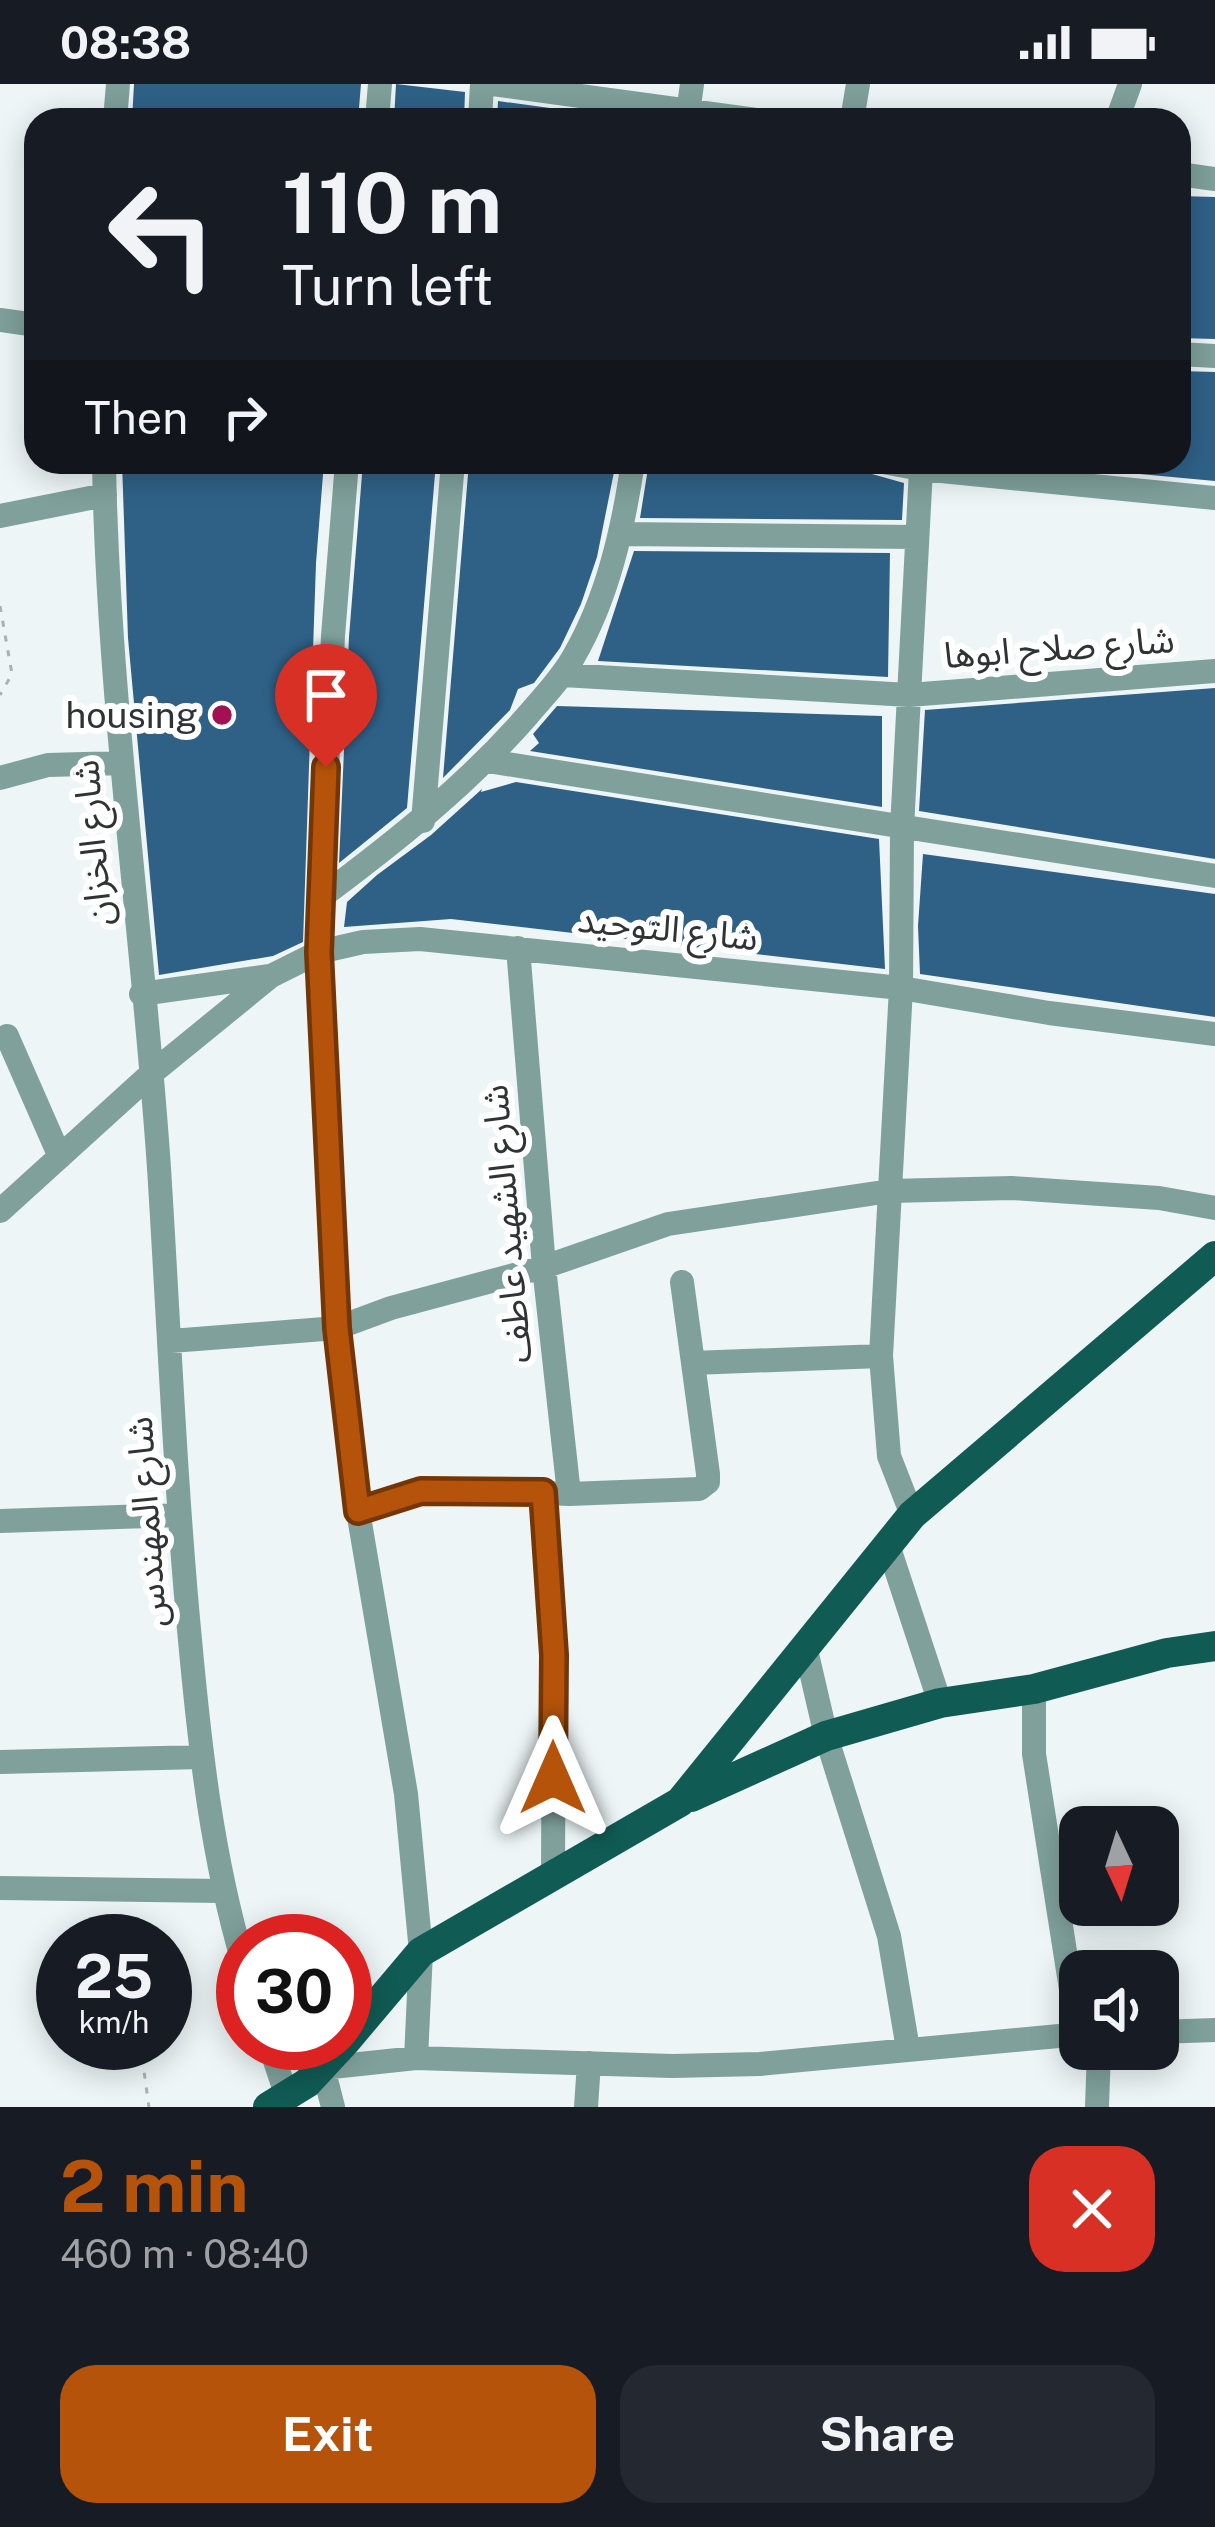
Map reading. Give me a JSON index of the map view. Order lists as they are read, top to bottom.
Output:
{
  "streets": {
    "street": [
      "شارع صلاح ابوها",
      "شارع الخزان",
      "شارع التوحيد",
      "شارع الشهيد عاطف",
      "شارع المهندس"
    ]
  },
  "crossings": [
    ["شارع الخزان", "شارع التوحيد"],
    ["شارع الخزان", "شارع المهندس"],
    ["شارع التوحيد", "شارع الشهيد عاطف"],
    ["شارع التوحيد", "شارع المهندس"]
  ],
  "places": ["housing"],
  "north": "bottom",
  "page": {
    "status": "08:38",
    "turn": ["110 m", "Turn left"],
    "then": "Then",
    "speed": "25 km/h",
    "limit": "30",
    "heading": ["2 min", "460 m · 08:40"],
    "buttons": ["Exit", "Share"]
  }
}
